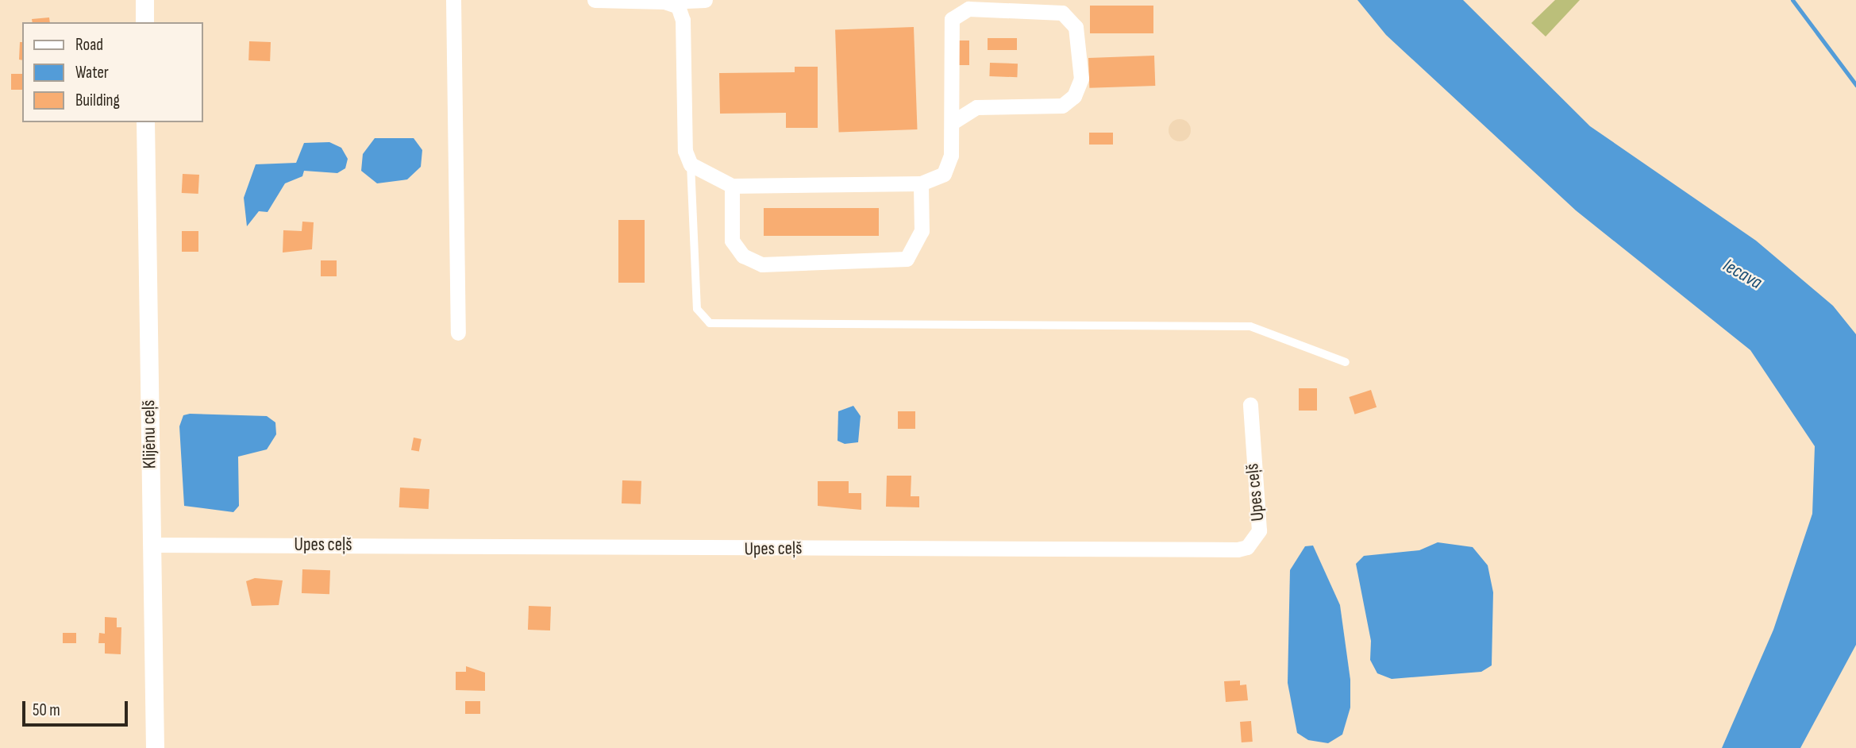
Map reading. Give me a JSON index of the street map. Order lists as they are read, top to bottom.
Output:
{
  "streets": {
    "street": ["Klijēnu ceļš", "Upes ceļš"]
  },
  "crossings": [
    ["Klijēnu ceļš", "Upes ceļš"]
  ],
  "water": ["Iecava"],
  "legend": ["Road", "Water", "Building"],
  "scale_bar": "50 m"
}
